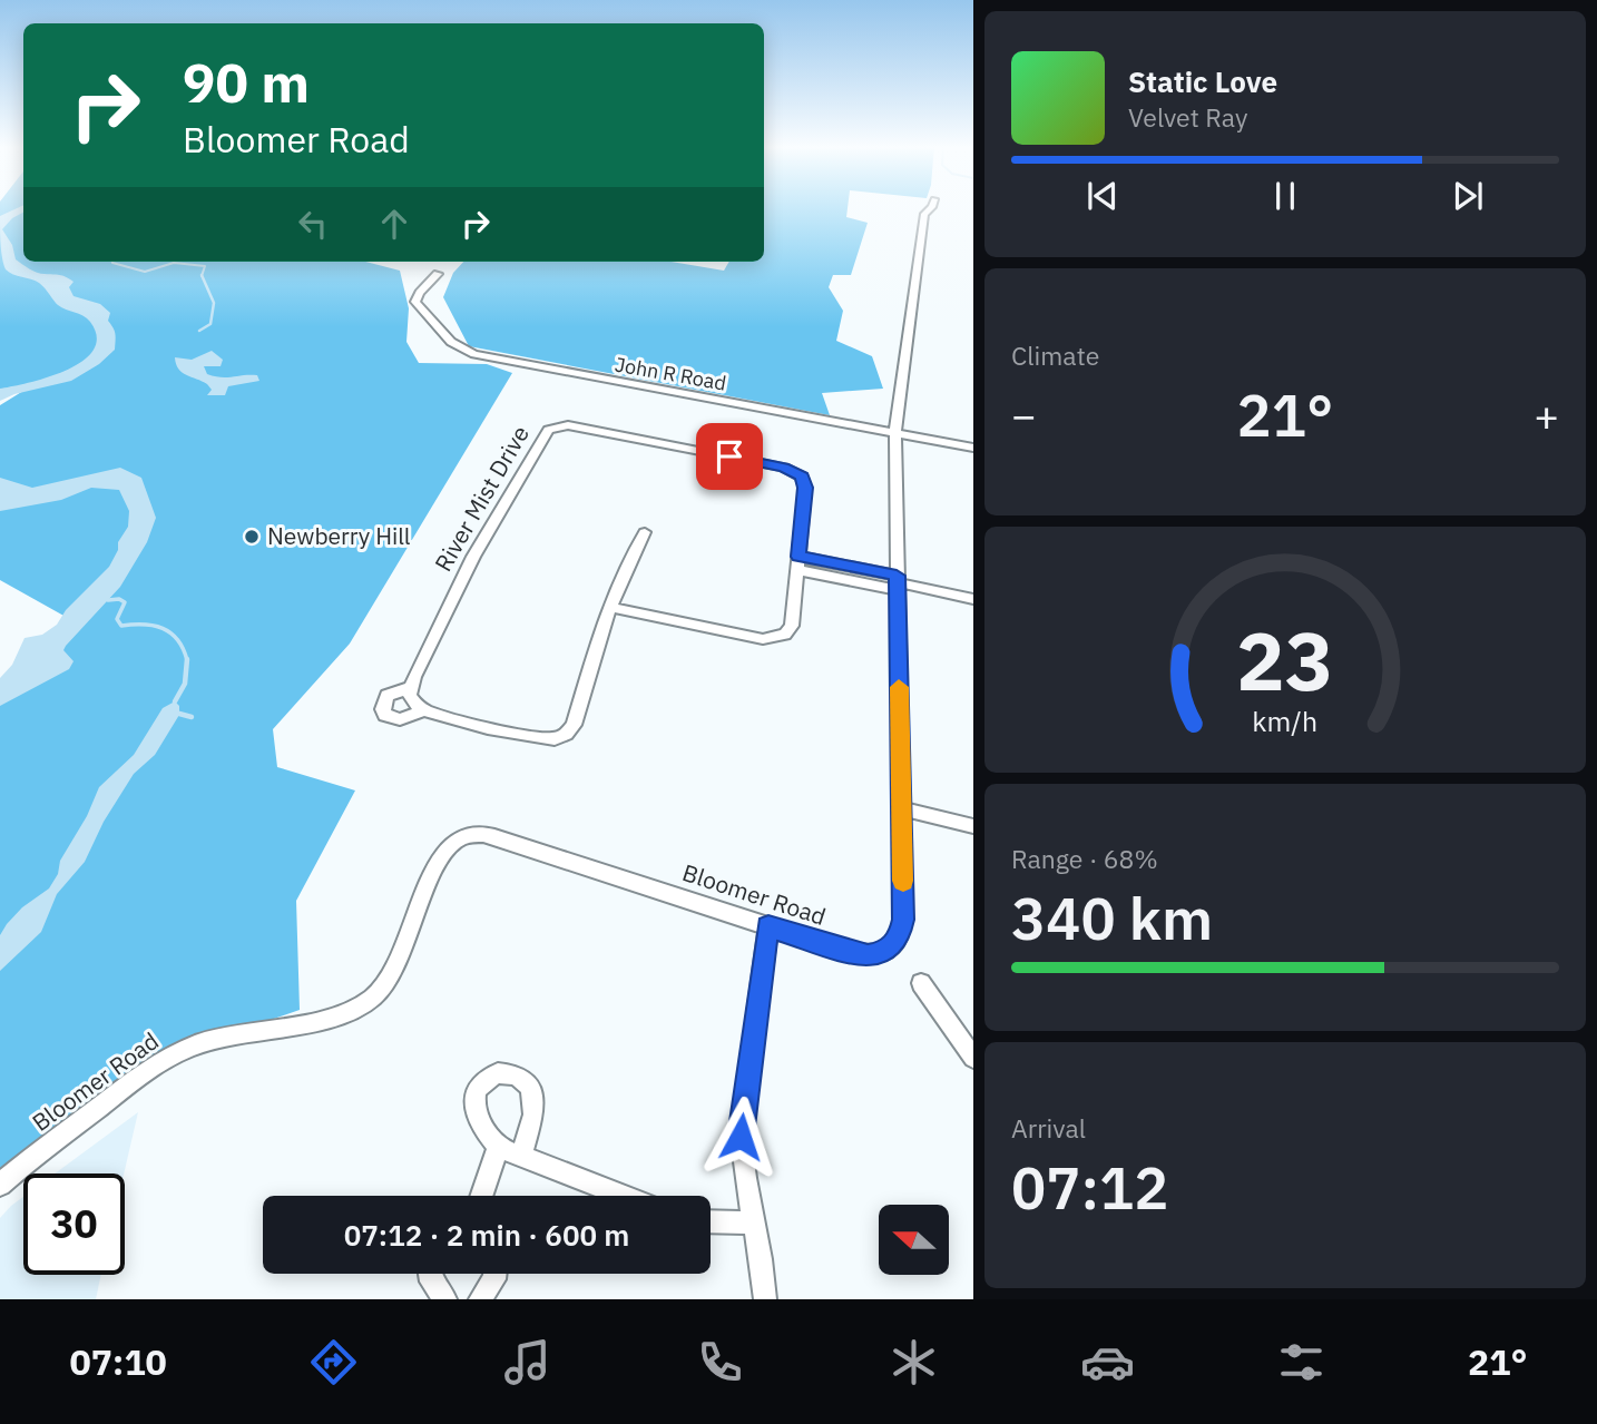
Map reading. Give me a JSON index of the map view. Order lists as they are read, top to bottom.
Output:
{
  "streets": {
    "street": ["John R Road", "River Mist Drive", "Bloomer Road"]
  },
  "crossings": [
    ["John R Road", "Bloomer Road"]
  ],
  "places": ["Newberry Hill"],
  "north": "left",
  "page": {
    "turn": ["90 m", "Bloomer Road"],
    "song": ["Static Love", "Velvet Ray"],
    "tile": [
      "Climate",
      ["Range · 68%", "340 km"],
      ["Arrival", "07:12"]
    ],
    "heat": ["−", "21°", "+"],
    "limit": "30",
    "trip": "07:12 · 2 min · 600 m",
    "tabs": ["07:10", "21°"],
    "gauge": ["23", "km/h"]
  }
}
